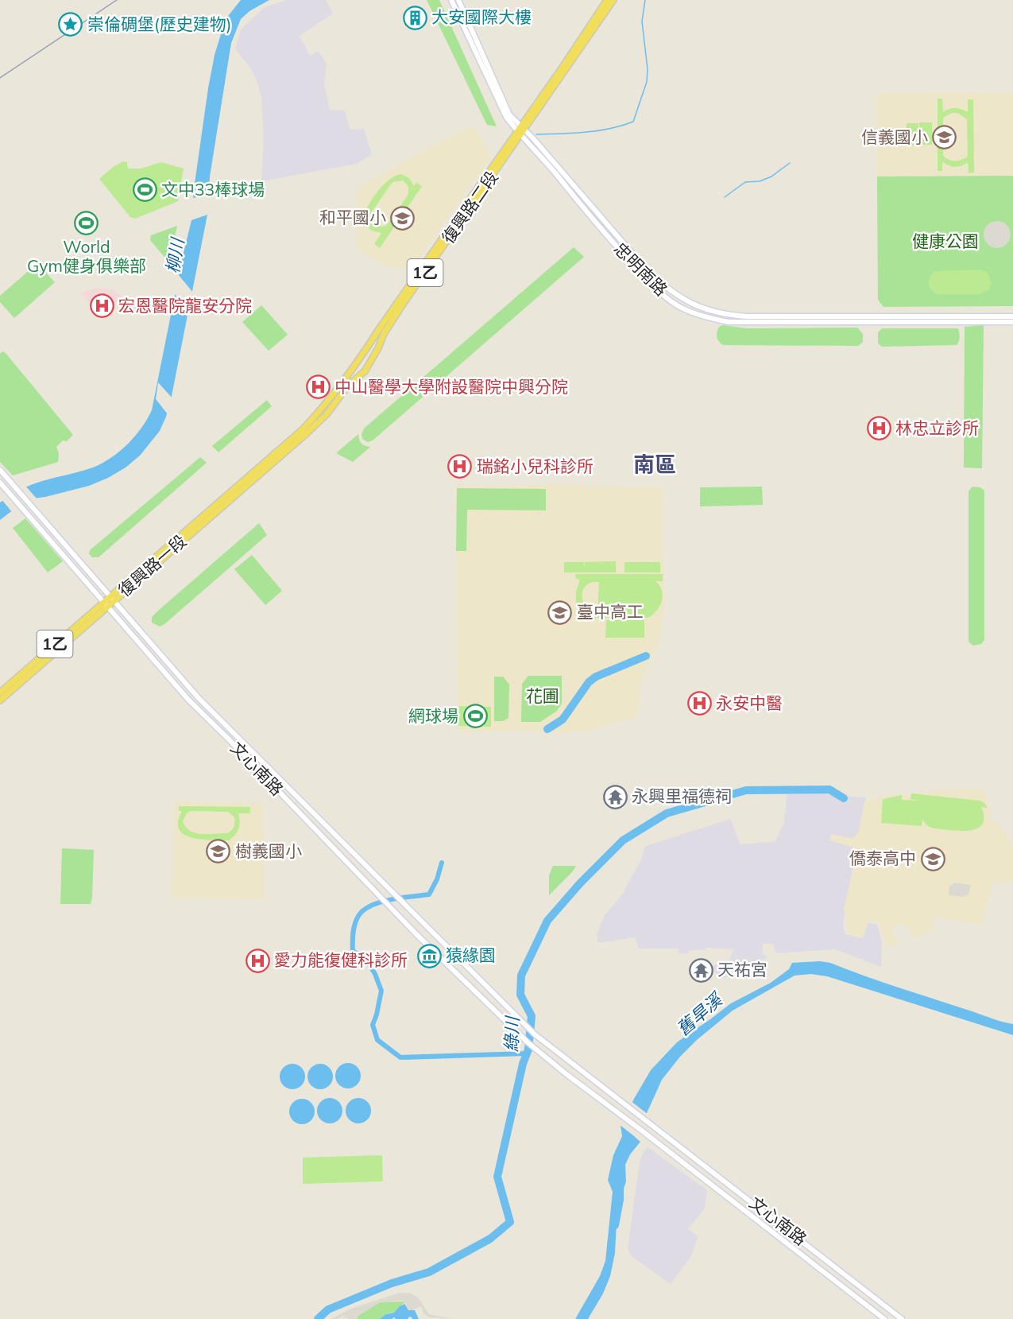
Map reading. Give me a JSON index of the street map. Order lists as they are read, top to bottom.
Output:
{
  "streets": {
    "main road": [
      "復興路二段",
      "忠明南路",
      "1乙",
      "復興路一段",
      "文心南路"
    ]
  },
  "crossings": [
    ["復興路二段", "忠明南路"],
    ["復興路二段", "復興路一段"],
    ["復興路一段", "文心南路"]
  ],
  "districts": ["南區"],
  "water": ["柳川", "舊旱溪", "綠川"],
  "parks": ["健康公園", "花圃"],
  "places": {
    "building": ["大安國際大樓"],
    "place": ["崇倫碉堡(歷史建物)"],
    "school or university": [
      "信義國小",
      "和平國小",
      "臺中高工",
      "樹義國小",
      "僑泰高中"
    ],
    "sports": ["文中33棒球場", "World Gym健身俱樂部", "網球場"],
    "hospital": [
      "宏恩醫院龍安分院",
      "中山醫學大學附設醫院中興分院",
      "林忠立診所",
      "瑞銘小兒科診所",
      "永安中醫",
      "愛力能復健科診所"
    ],
    "temple": ["永興里福德祠", "天祐宮"],
    "museum": ["猿緣園"]
  }
}
